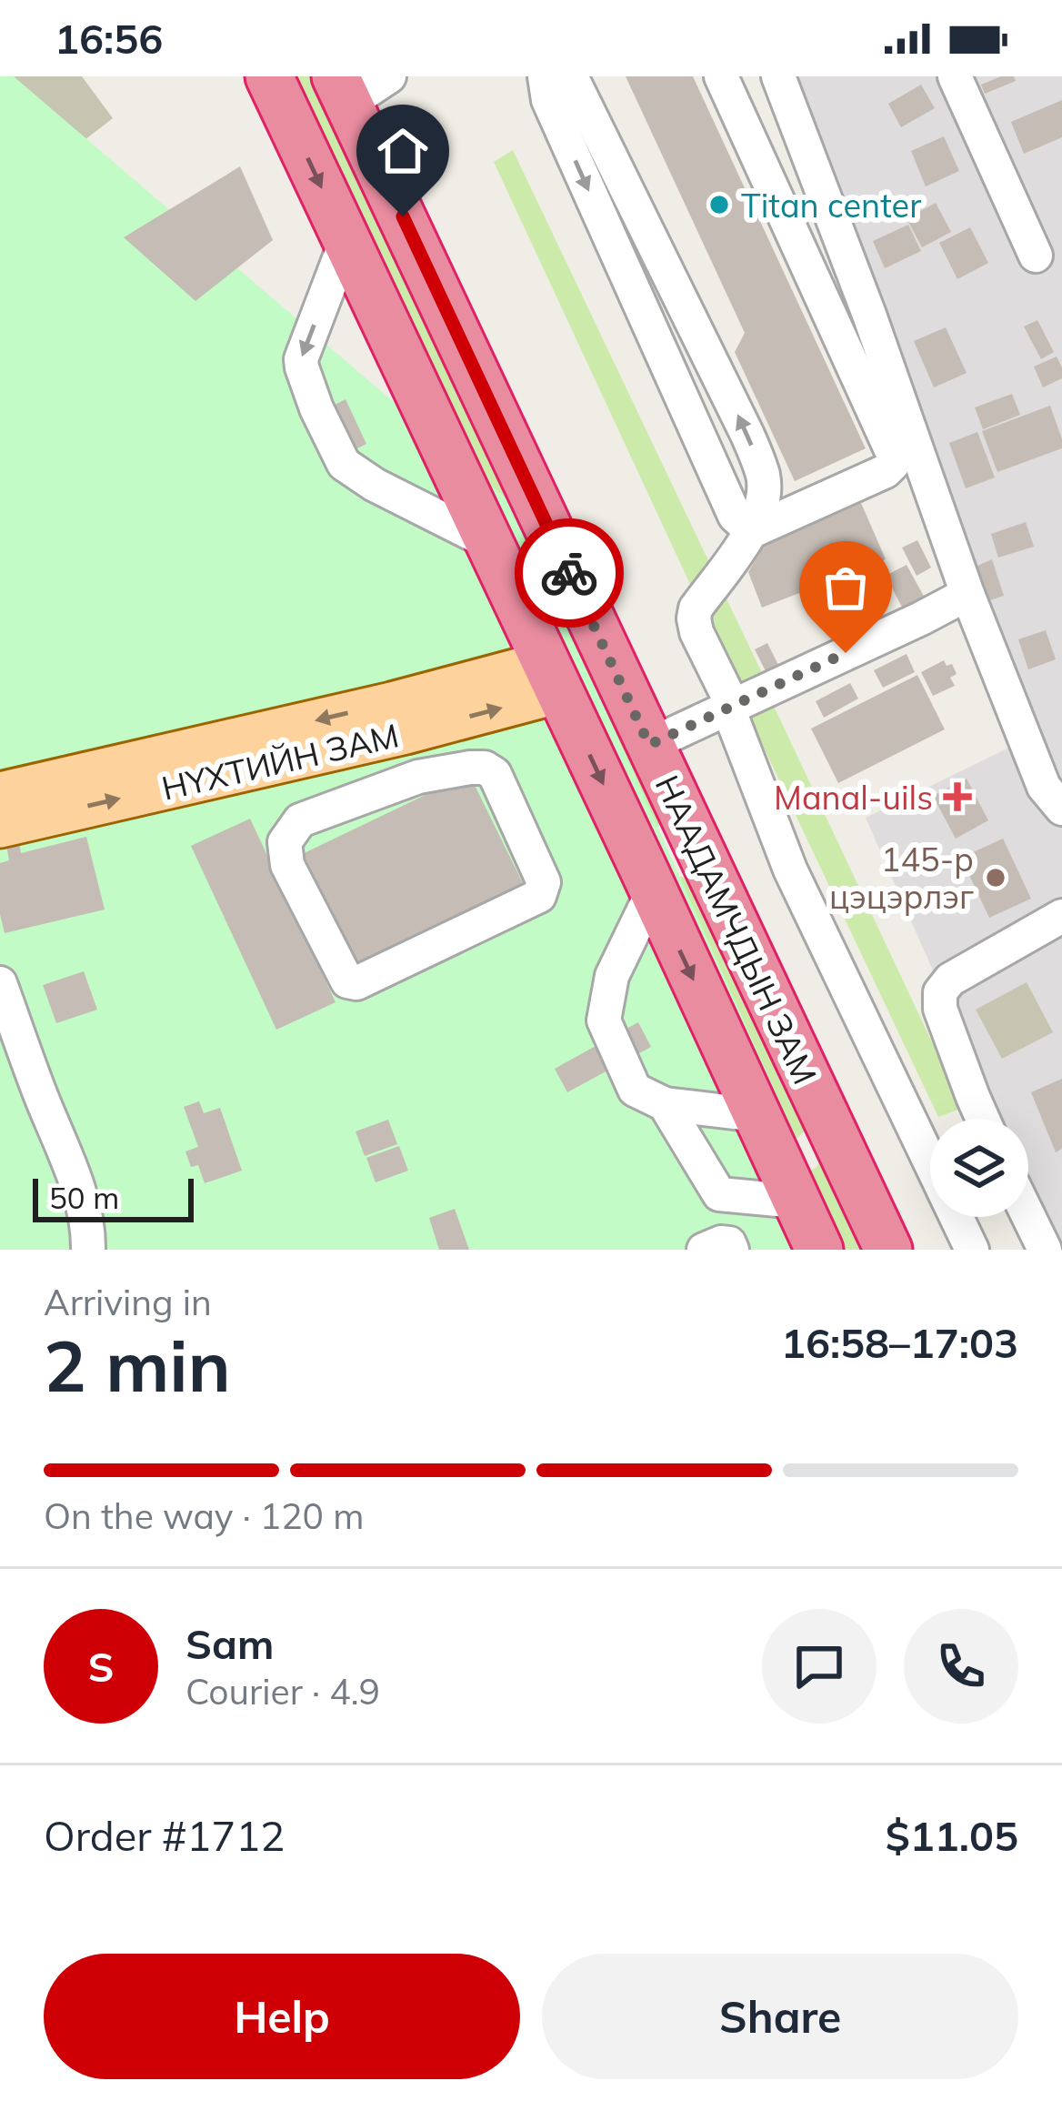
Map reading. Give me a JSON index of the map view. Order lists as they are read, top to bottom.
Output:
{
  "streets": {
    "highway": ["НААДАМЧДЫН ЗАМ"],
    "main road": ["НҮХТИЙН ЗАМ"]
  },
  "crossings": [
    ["НҮХТИЙН ЗАМ", "НААДАМЧДЫН ЗАМ"]
  ],
  "places": {
    "other": ["Titan center", "145-р цэцэрлэг"],
    "health": ["Manal-uils"]
  },
  "scale_bar": "50 m",
  "page": {
    "status": "16:56",
    "scale": "50 m",
    "heading": ["2 min", "Arriving in", "16:58–17:03"],
    "panel": [
      "Sam",
      "Courier · 4.9",
      "Order #1712",
      "$11.05"
    ],
    "bar": "On the way · 120 m",
    "round": "S",
    "buttons": ["Help", "Share"]
  }
}
